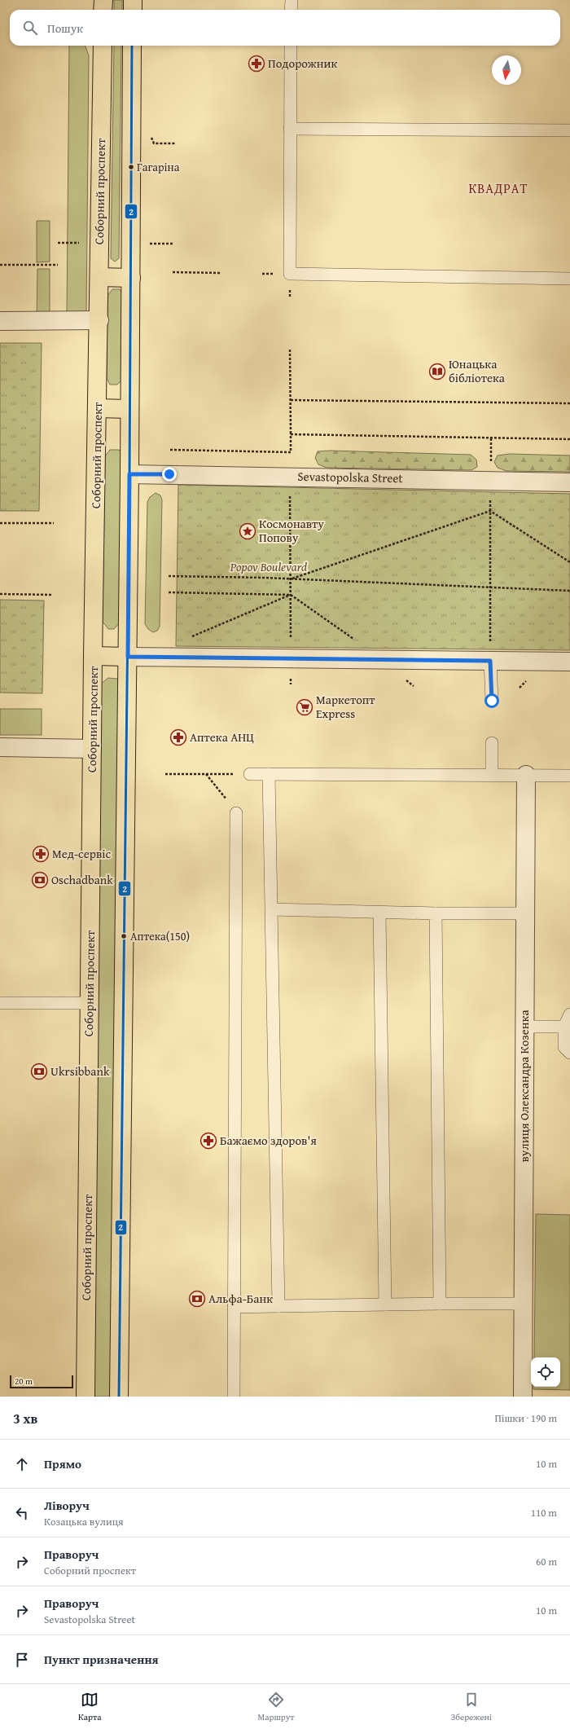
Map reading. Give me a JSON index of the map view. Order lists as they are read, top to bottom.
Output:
{
  "streets": {
    "main road": ["Соборний проспект"],
    "street": ["Sevastopolska Street", "вулиця Олександра Козенка"]
  },
  "districts": ["КВАДРАТ"],
  "parks": ["Popov Boulevard"],
  "places": {
    "pharmacy": [
      "Подорожник",
      "Аптека АНЦ",
      "Мед-сервіс",
      "Бажаємо здоров'я"
    ],
    "other": ["Гагаріна", "Аптека(150)"],
    "library": ["Юнацька бібліотека"],
    "place": ["Космонавту Попову"],
    "supermarket": ["Маркетопт Express"],
    "bank": ["Oschadbank", "Ukrsibbank", "Альфа-Банк"]
  },
  "lines": ["transit line 2"],
  "scale_bar": "20 m",
  "north": "bottom",
  "page": {
    "search": "Пошук",
    "scale": "20 m",
    "heading": ["3 хв", "Пішки · 190 m"],
    "list": [
      ["Прямо", "10 m"],
      ["Ліворуч", "Козацька вулиця", "110 m"],
      ["Праворуч", "Соборний проспект", "60 m"],
      ["Праворуч", "Sevastopolska Street", "10 m"],
      "Пункт призначення"
    ],
    "nav": ["Карта", "Маршрут", "Збережені"]
  }
}
